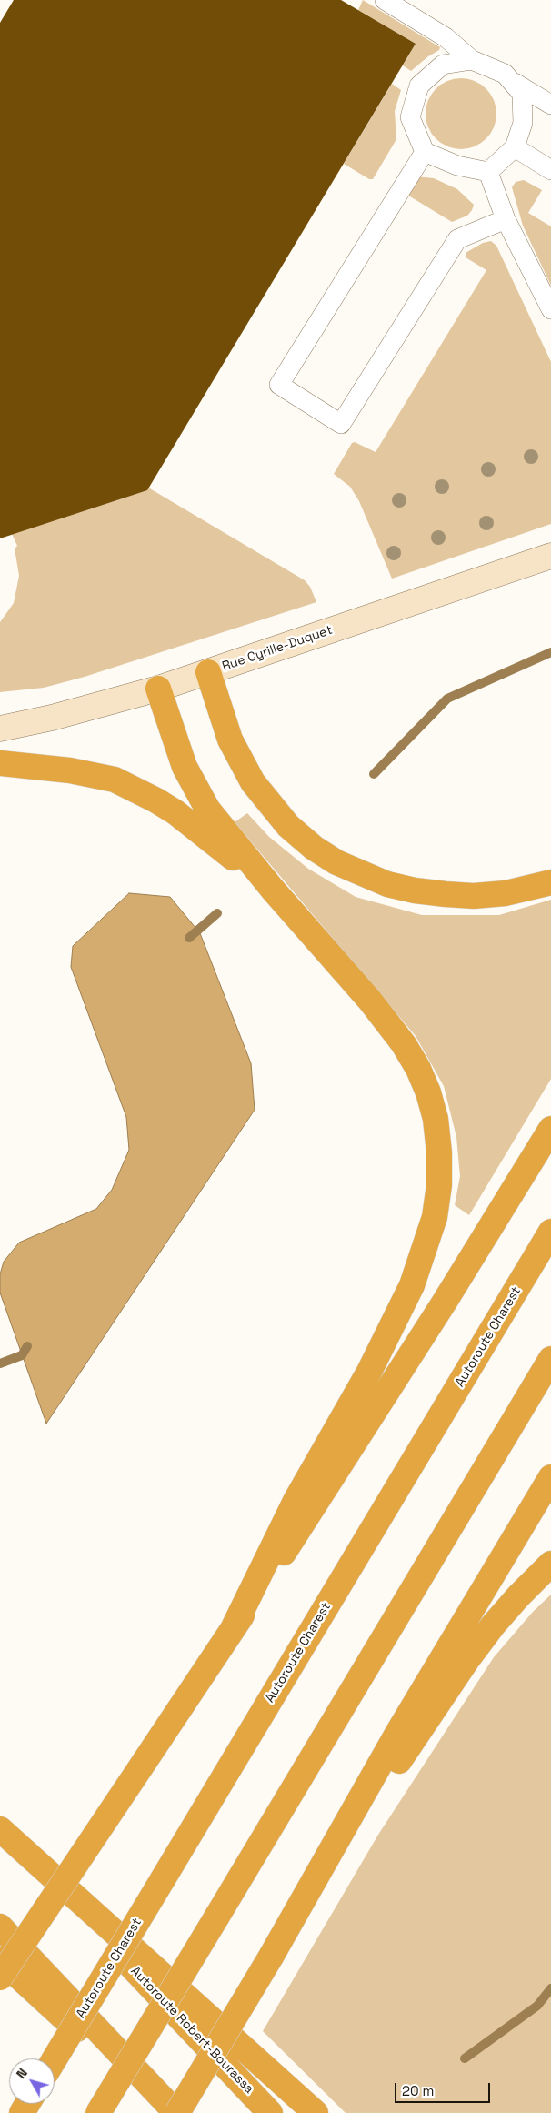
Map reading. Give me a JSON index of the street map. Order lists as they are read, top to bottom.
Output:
{
  "streets": {
    "highway": ["Autoroute Charest", "Autoroute Robert-Bourassa"],
    "street": ["Rue Cyrille-Duquet"]
  },
  "scale_bar": "20 m",
  "north": "top left"
}
